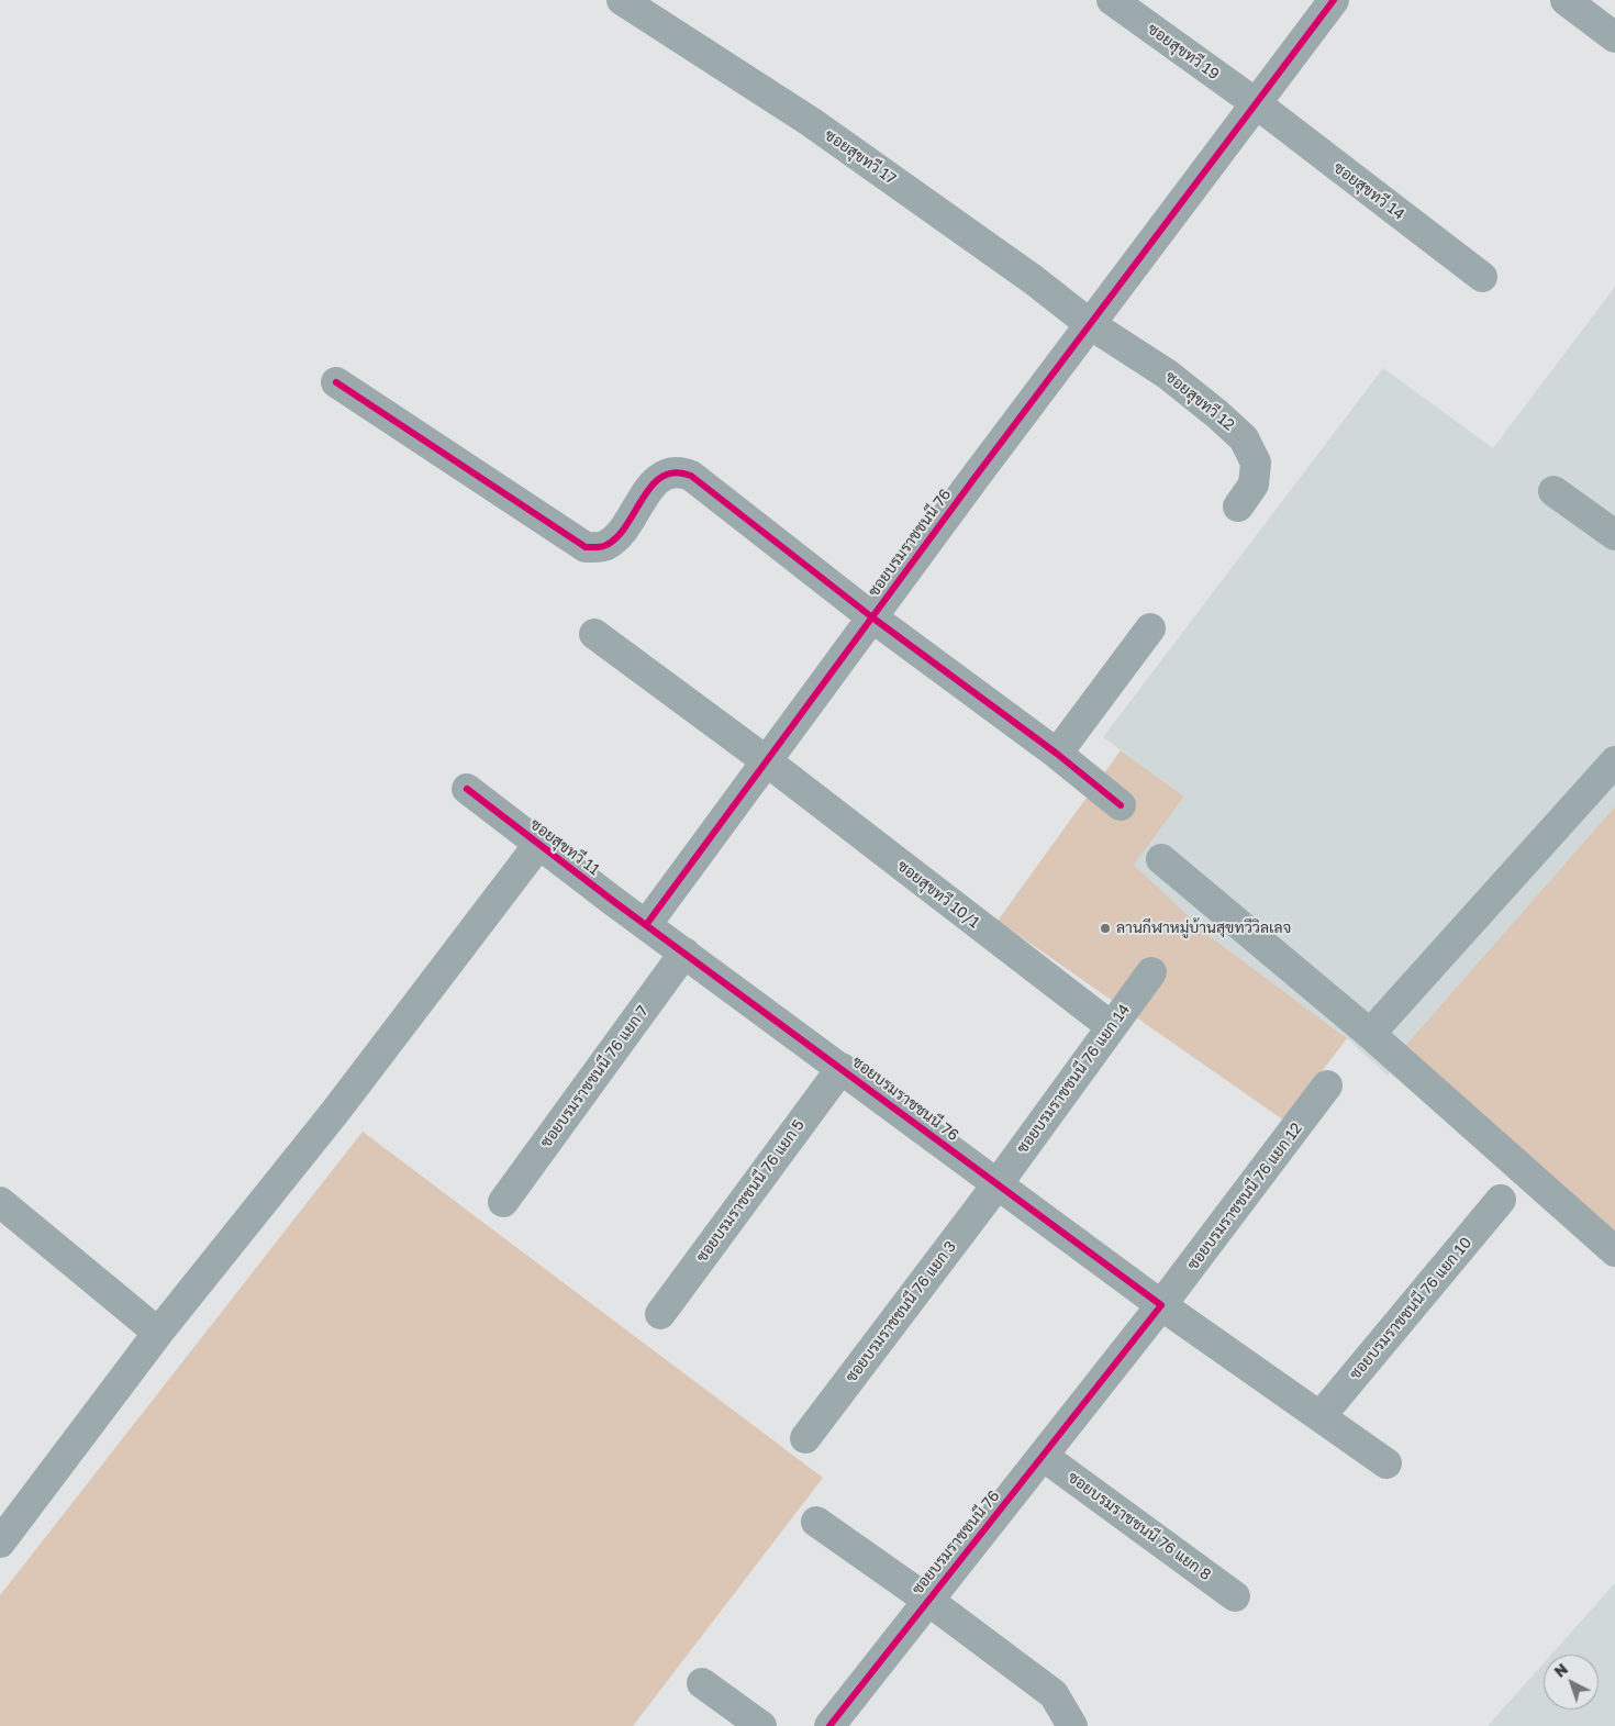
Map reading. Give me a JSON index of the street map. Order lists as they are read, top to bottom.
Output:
{
  "streets": {
    "street": [
      "ซอยสุขทวี 19",
      "ซอยสุขทวี 17",
      "ซอยสุขทวี 14",
      "ซอยสุขทวี 12",
      "ซอยบรมราชชนนี 76",
      "ซอยสุขทวี 11",
      "ซอยสุขทวี 10/1",
      "ซอยบรมราชชนนี 76 แยก 7",
      "ซอยบรมราชชนนี 76 แยก 14",
      "ซอยบรมราชชนนี 76 แยก 5",
      "ซอยบรมราชชนนี 76 แยก 12",
      "ซอยบรมราชชนนี 76 แยก 10",
      "ซอยบรมราชชนนี 76 แยก 3",
      "ซอยบรมราชชนนี 76 แยก 8"
    ]
  },
  "crossings": [
    ["ซอยสุขทวี 19", "ซอยสุขทวี 14"],
    ["ซอยสุขทวี 19", "ซอยบรมราชชนนี 76"],
    ["ซอยสุขทวี 17", "ซอยสุขทวี 12"],
    ["ซอยสุขทวี 17", "ซอยบรมราชชนนี 76"],
    ["ซอยสุขทวี 14", "ซอยบรมราชชนนี 76"],
    ["ซอยสุขทวี 12", "ซอยบรมราชชนนี 76"],
    ["ซอยบรมราชชนนี 76", "ซอยสุขทวี 11"],
    ["ซอยบรมราชชนนี 76", "ซอยสุขทวี 10/1"],
    ["ซอยบรมราชชนนี 76", "ซอยบรมราชชนนี 76 แยก 7"],
    ["ซอยบรมราชชนนี 76", "ซอยบรมราชชนนี 76 แยก 14"],
    ["ซอยบรมราชชนนี 76", "ซอยบรมราชชนนี 76 แยก 5"],
    ["ซอยบรมราชชนนี 76", "ซอยบรมราชชนนี 76 แยก 12"],
    ["ซอยบรมราชชนนี 76", "ซอยบรมราชชนนี 76 แยก 3"],
    ["ซอยบรมราชชนนี 76", "ซอยบรมราชชนนี 76 แยก 8"],
    ["ซอยสุขทวี 10/1", "ซอยบรมราชชนนี 76 แยก 14"],
    ["ซอยบรมราชชนนี 76 แยก 14", "ซอยบรมราชชนนี 76 แยก 3"]
  ],
  "places": ["ลานกีฬาหมู่บ้านสุขทวีวิลเลจ"],
  "north": "top left"
}
